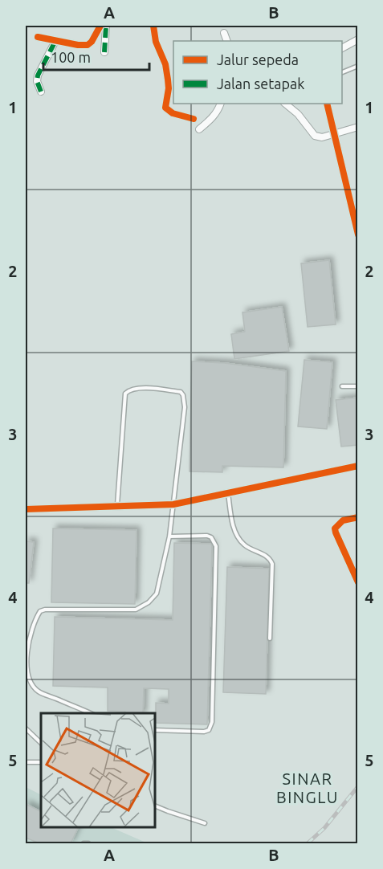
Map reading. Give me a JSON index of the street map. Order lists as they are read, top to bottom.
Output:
{
  "districts": ["SINAR BINGLU"],
  "legend": ["Jalur sepeda", "Jalan setapak"],
  "scale_bar": "100 m",
  "grid": {
    "columns": ["A", "B"],
    "rows": [
      "1",
      "2",
      "3",
      "4",
      "5"
    ]
  }
}
